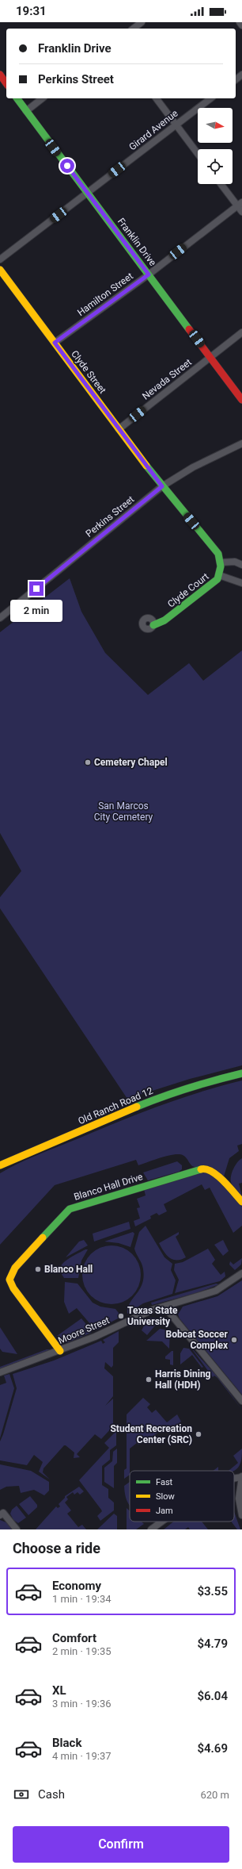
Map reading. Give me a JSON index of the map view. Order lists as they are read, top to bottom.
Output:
{
  "streets": {
    "street": [
      "Girard Avenue",
      "Franklin Drive",
      "Hamilton Street",
      "Clyde Street",
      "Nevada Street",
      "Perkins Street",
      "Clyde Court",
      "Old Ranch Road 12",
      "Blanco Hall Drive",
      "Moore Street"
    ]
  },
  "crossings": [
    ["Girard Avenue", "Franklin Drive"],
    ["Franklin Drive", "Hamilton Street"],
    ["Franklin Drive", "Nevada Street"],
    ["Hamilton Street", "Clyde Street"],
    ["Clyde Street", "Nevada Street"],
    ["Clyde Street", "Perkins Street"],
    ["Blanco Hall Drive", "Moore Street"]
  ],
  "parks": ["San Marcos City Cemetery"],
  "places": [
    "Cemetery Chapel",
    "Blanco Hall",
    "Texas State University",
    "Bobcat Soccer Complex",
    "Harris Dining Hall (HDH)",
    "Student Recreation Center (SRC)"
  ],
  "legend": ["Fast", "Slow", "Jam"],
  "north": "right",
  "page": {
    "status": "19:31",
    "banner": ["Franklin Drive", "Perkins Street"],
    "bubble": "2 min",
    "heading": "Choose a ride",
    "list": [
      {
        "name": "Economy",
        "note": "1 min · 19:34",
        "value": "$3.55"
      },
      {
        "name": "Comfort",
        "note": "2 min · 19:35",
        "value": "$4.79"
      },
      {
        "name": "XL",
        "note": "3 min · 19:36",
        "value": "$6.04"
      },
      {
        "name": "Black",
        "note": "4 min · 19:37",
        "value": "$4.69"
      }
    ],
    "pay": ["Cash", "620 m"],
    "buttons": "Confirm"
  }
}
